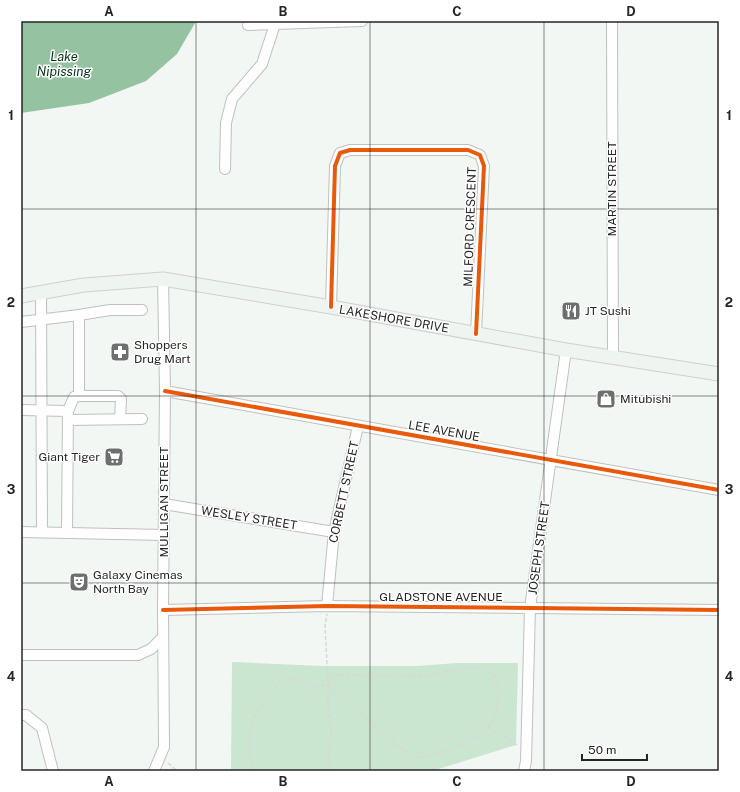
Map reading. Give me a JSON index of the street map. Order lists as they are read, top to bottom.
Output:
{
  "streets": {
    "main road": ["LAKESHORE DRIVE"],
    "street": [
      "MARTIN STREET",
      "MILFORD CRESCENT",
      "LEE AVENUE",
      "CORBETT STREET",
      "MULLIGAN STREET",
      "WESLEY STREET",
      "JOSEPH STREET",
      "GLADSTONE AVENUE"
    ]
  },
  "crossings": [
    ["MARTIN STREET", "LAKESHORE DRIVE"],
    ["MILFORD CRESCENT", "LAKESHORE DRIVE"],
    ["LAKESHORE DRIVE", "MULLIGAN STREET"],
    ["LAKESHORE DRIVE", "JOSEPH STREET"],
    ["LEE AVENUE", "CORBETT STREET"],
    ["LEE AVENUE", "MULLIGAN STREET"],
    ["LEE AVENUE", "JOSEPH STREET"],
    ["CORBETT STREET", "WESLEY STREET"],
    ["CORBETT STREET", "GLADSTONE AVENUE"],
    ["MULLIGAN STREET", "WESLEY STREET"],
    ["MULLIGAN STREET", "GLADSTONE AVENUE"],
    ["JOSEPH STREET", "GLADSTONE AVENUE"]
  ],
  "water": ["Lake Nipissing"],
  "places": {
    "restaurant": ["JT Sushi"],
    "pharmacy": ["Shoppers Drug Mart"],
    "shop": ["Mitubishi"],
    "supermarket": ["Giant Tiger"],
    "theatre": ["Galaxy Cinemas North Bay"]
  },
  "scale_bar": "50 m",
  "grid": {
    "columns": [
      "A",
      "B",
      "C",
      "D"
    ],
    "rows": [
      "1",
      "2",
      "3",
      "4"
    ]
  }
}
